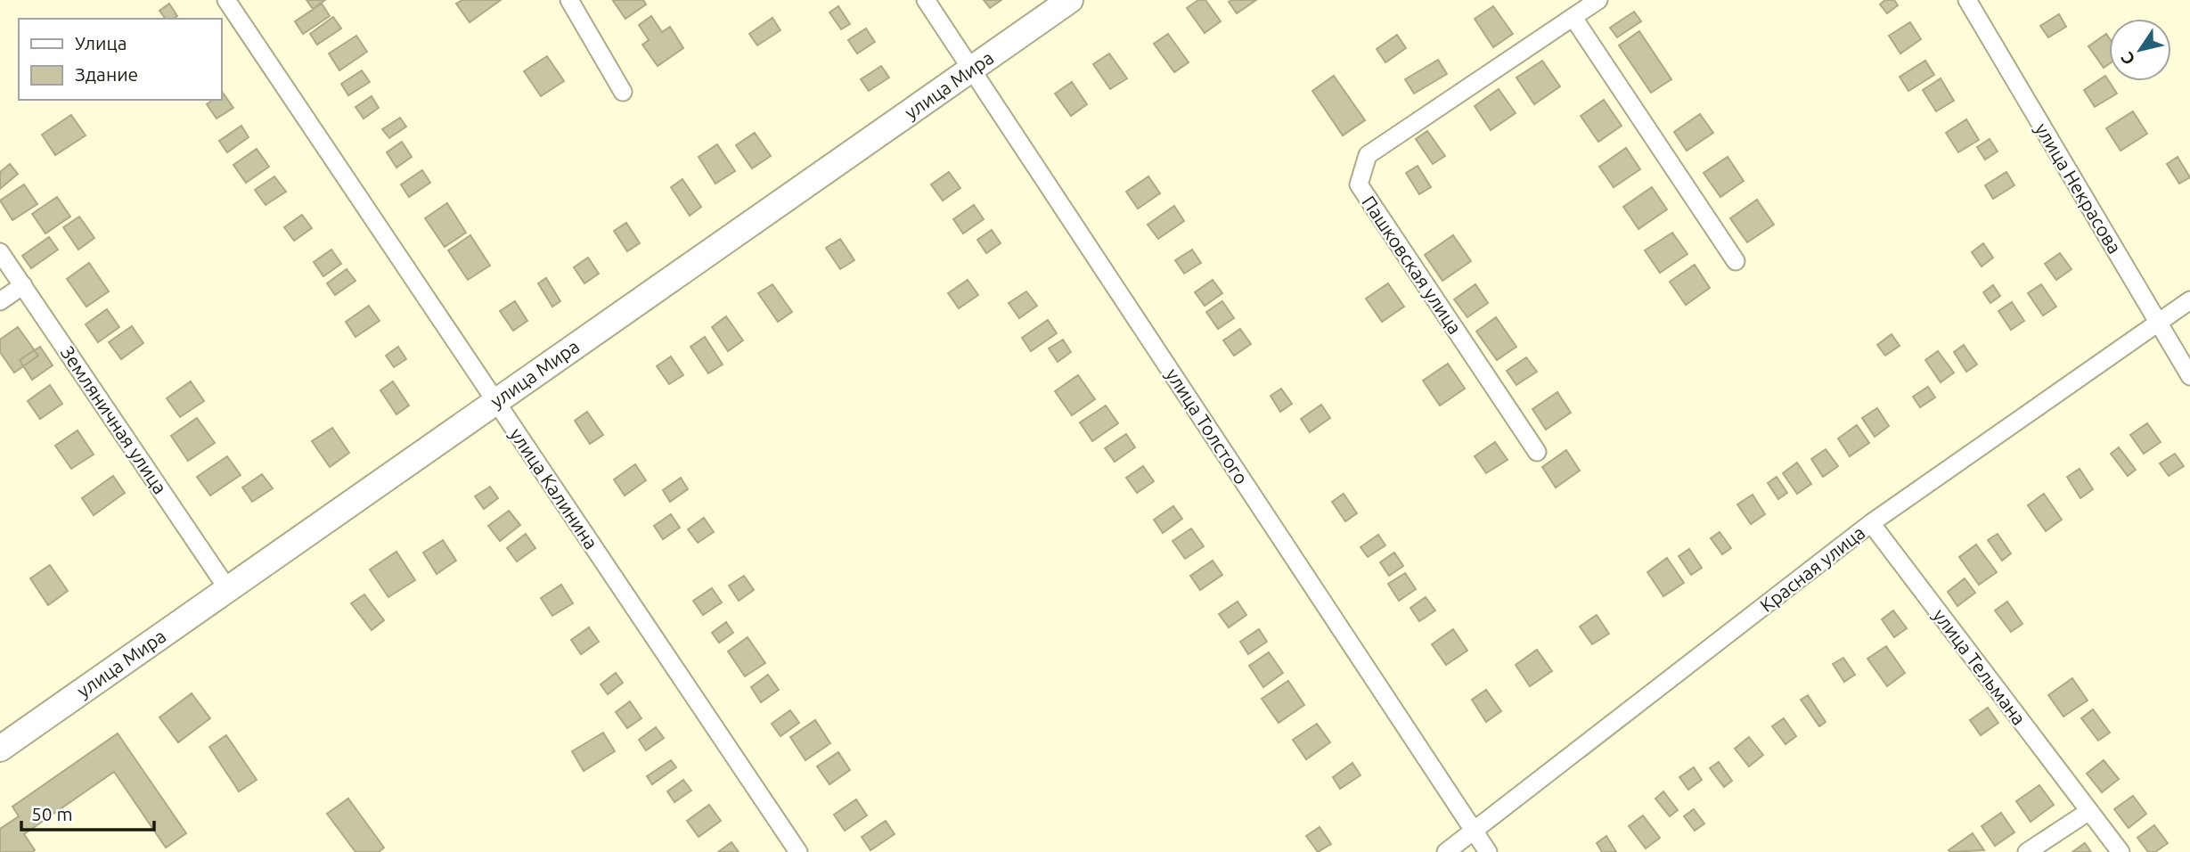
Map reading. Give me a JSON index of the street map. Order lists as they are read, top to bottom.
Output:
{
  "streets": {
    "main road": ["улица Мира"],
    "street": [
      "улица Некрасова",
      "Пашковская улица",
      "Земляничная улица",
      "улица Толстого",
      "улица Калинина",
      "Красная улица",
      "улица Тельмана"
    ]
  },
  "crossings": [
    ["улица Мира", "Земляничная улица"],
    ["улица Мира", "улица Толстого"],
    ["улица Мира", "улица Калинина"],
    ["улица Некрасова", "Красная улица"],
    ["улица Толстого", "Красная улица"],
    ["Красная улица", "улица Тельмана"]
  ],
  "legend": ["Улица", "Здание"],
  "scale_bar": "50 m",
  "north": "bottom left"
}
